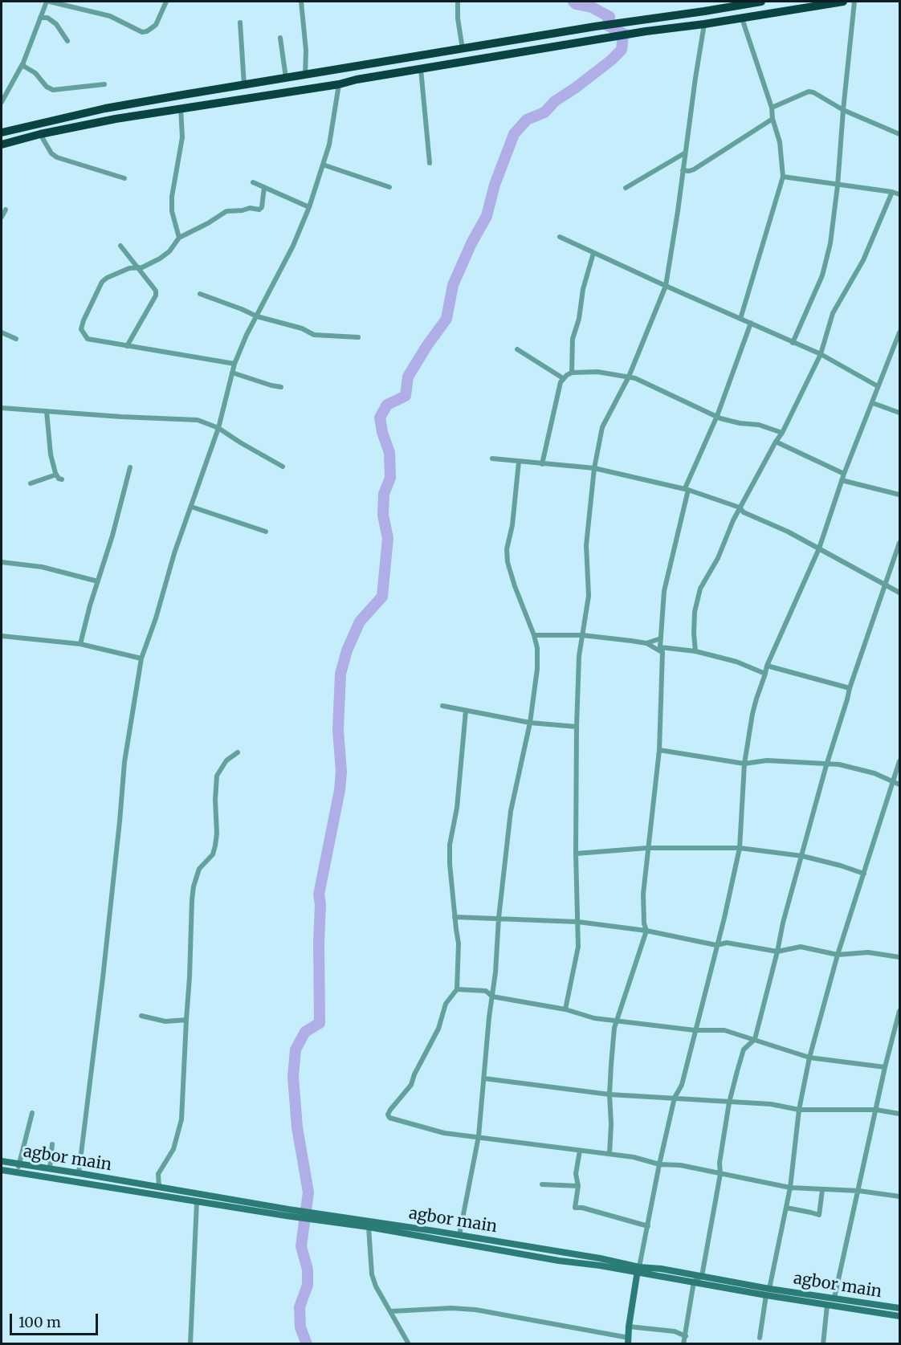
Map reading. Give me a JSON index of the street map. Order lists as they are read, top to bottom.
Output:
{
  "streets": {
    "main road": ["agbor main"]
  },
  "scale_bar": "100 m"
}
